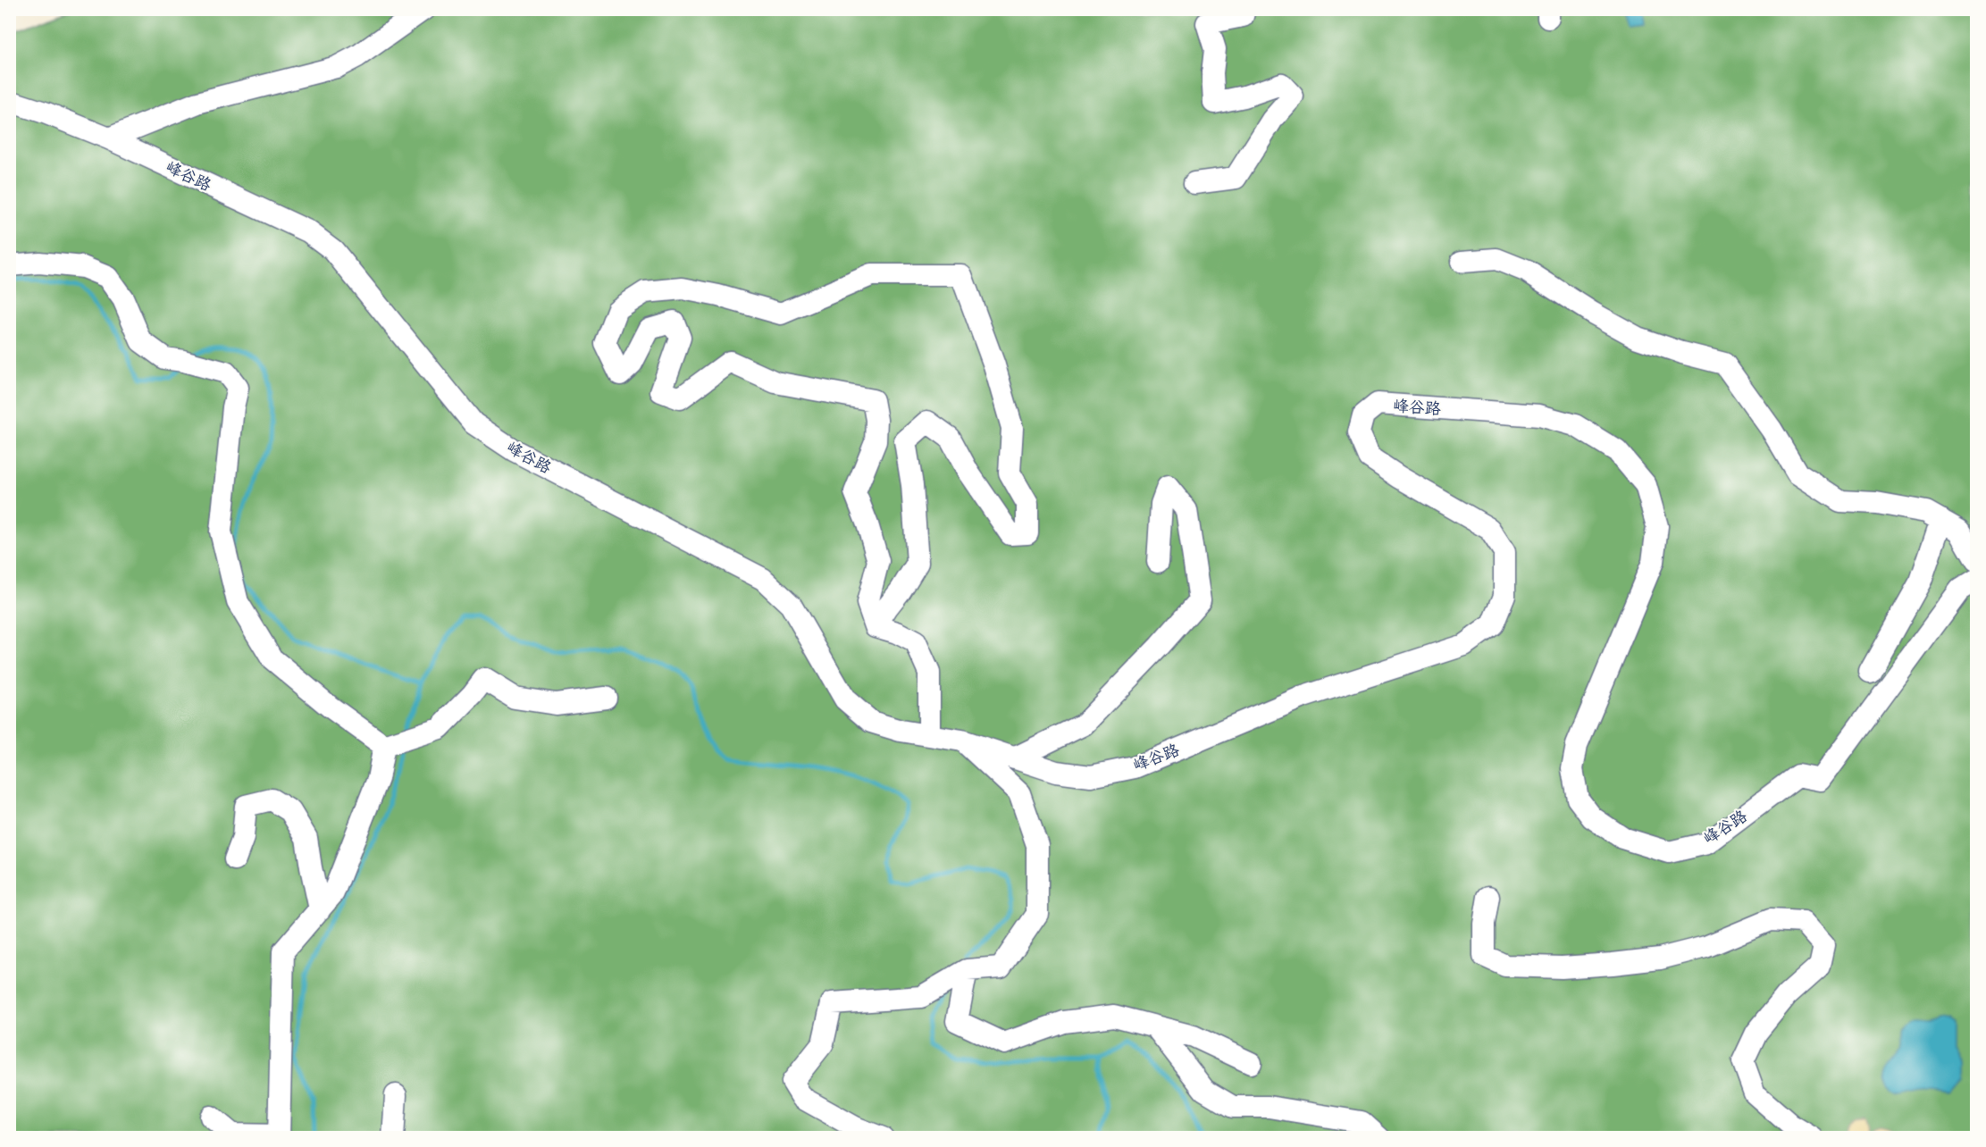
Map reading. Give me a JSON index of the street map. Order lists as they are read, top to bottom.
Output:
{
  "streets": {
    "street": ["峰谷路"]
  }
}
